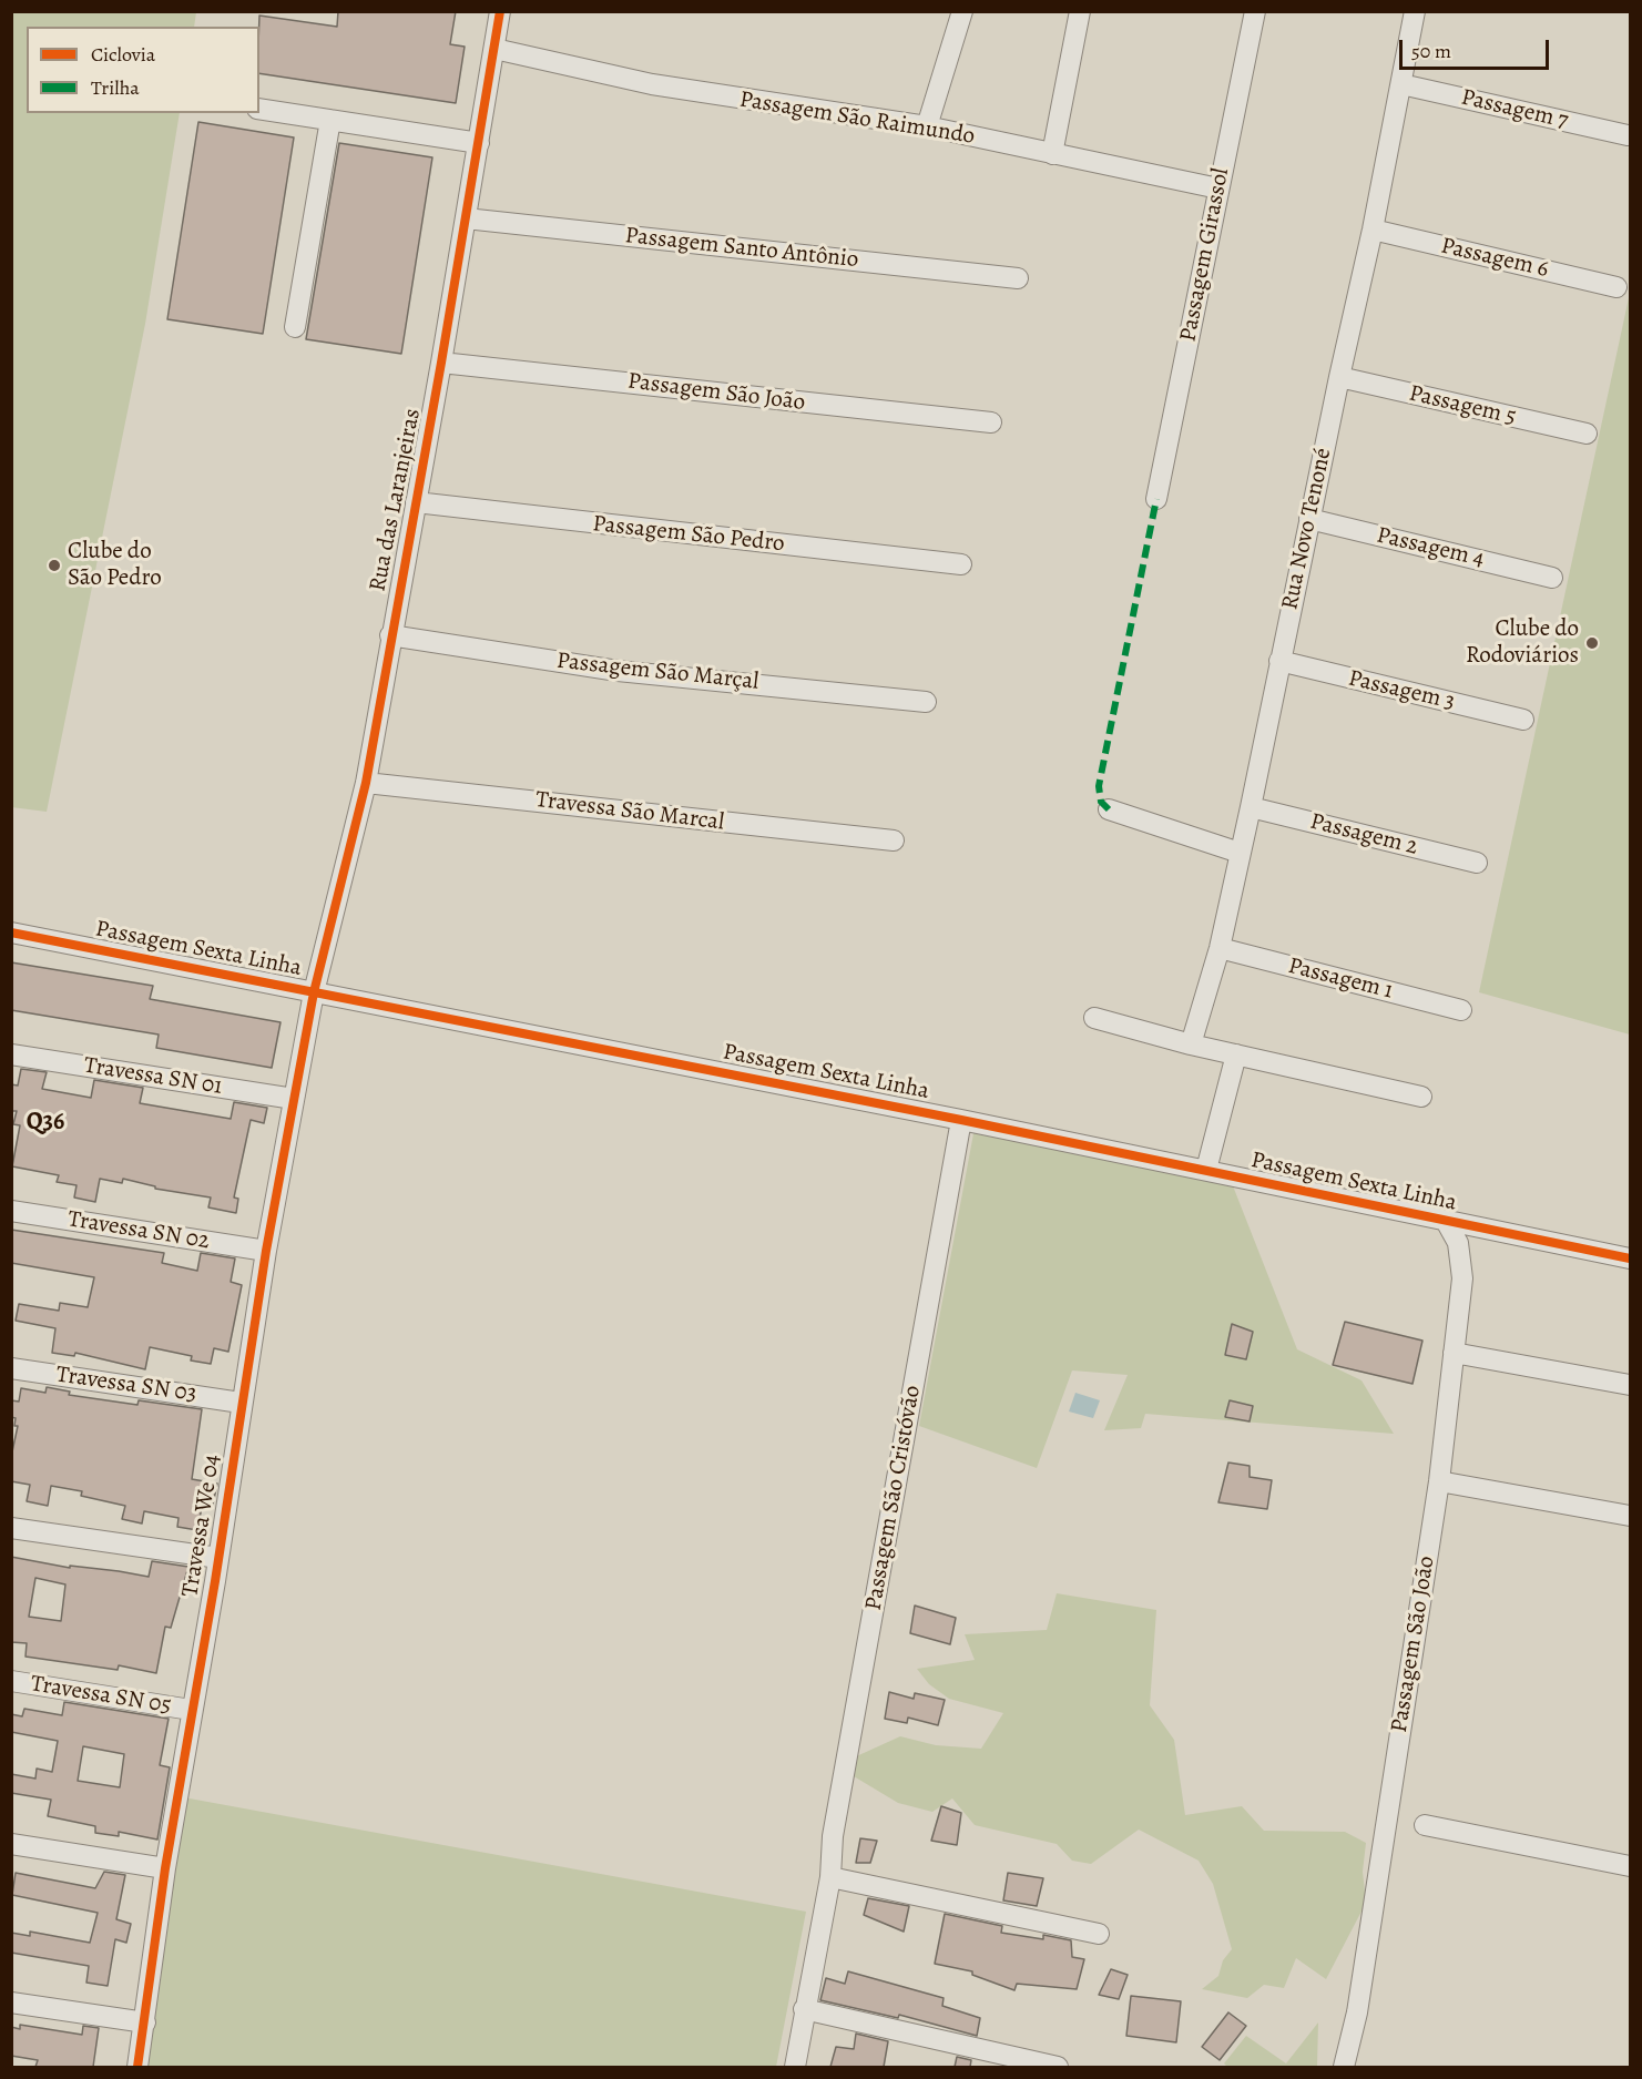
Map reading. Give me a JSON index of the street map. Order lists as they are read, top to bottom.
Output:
{
  "streets": {
    "street": [
      "Passagem 7",
      "Passagem São Raimundo",
      "Passagem Santo Antônio",
      "Passagem Girassol",
      "Passagem 6",
      "Passagem São João",
      "Passagem 5",
      "Rua das Laranjeiras",
      "Rua Novo Tenoné",
      "Passagem São Pedro",
      "Passagem 4",
      "Passagem São Marçal",
      "Passagem 3",
      "Travessa São Marcal",
      "Passagem 2",
      "Passagem Sexta Linha",
      "Passagem 1",
      "Travessa SN 01",
      "Travessa SN 02",
      "Travessa SN 03",
      "Passagem São Cristóvão",
      "Travessa We 04",
      "Travessa SN 05"
    ]
  },
  "crossings": [
    ["Passagem 7", "Rua Novo Tenoné"],
    ["Passagem São Raimundo", "Passagem Girassol"],
    ["Passagem São Raimundo", "Rua das Laranjeiras"],
    ["Passagem Santo Antônio", "Rua das Laranjeiras"],
    ["Passagem 6", "Rua Novo Tenoné"],
    ["Passagem São João", "Rua das Laranjeiras"],
    ["Passagem São João", "Passagem Sexta Linha"],
    ["Passagem 5", "Rua Novo Tenoné"],
    ["Rua das Laranjeiras", "Passagem São Pedro"],
    ["Rua das Laranjeiras", "Passagem São Marçal"],
    ["Rua das Laranjeiras", "Travessa São Marcal"],
    ["Rua das Laranjeiras", "Passagem Sexta Linha"],
    ["Rua das Laranjeiras", "Travessa We 04"],
    ["Rua Novo Tenoné", "Passagem 4"],
    ["Rua Novo Tenoné", "Passagem 3"],
    ["Rua Novo Tenoné", "Passagem 2"],
    ["Rua Novo Tenoné", "Passagem 1"],
    ["Passagem Sexta Linha", "Passagem São Cristóvão"],
    ["Passagem Sexta Linha", "Travessa We 04"],
    ["Travessa SN 01", "Travessa We 04"],
    ["Travessa SN 02", "Travessa We 04"],
    ["Travessa SN 03", "Travessa We 04"],
    ["Travessa We 04", "Travessa SN 05"]
  ],
  "districts": ["Q36"],
  "places": ["Clube do São Pedro", "Clube do Rodoviários"],
  "legend": ["Ciclovia", "Trilha"],
  "scale_bar": "50 m"
}
